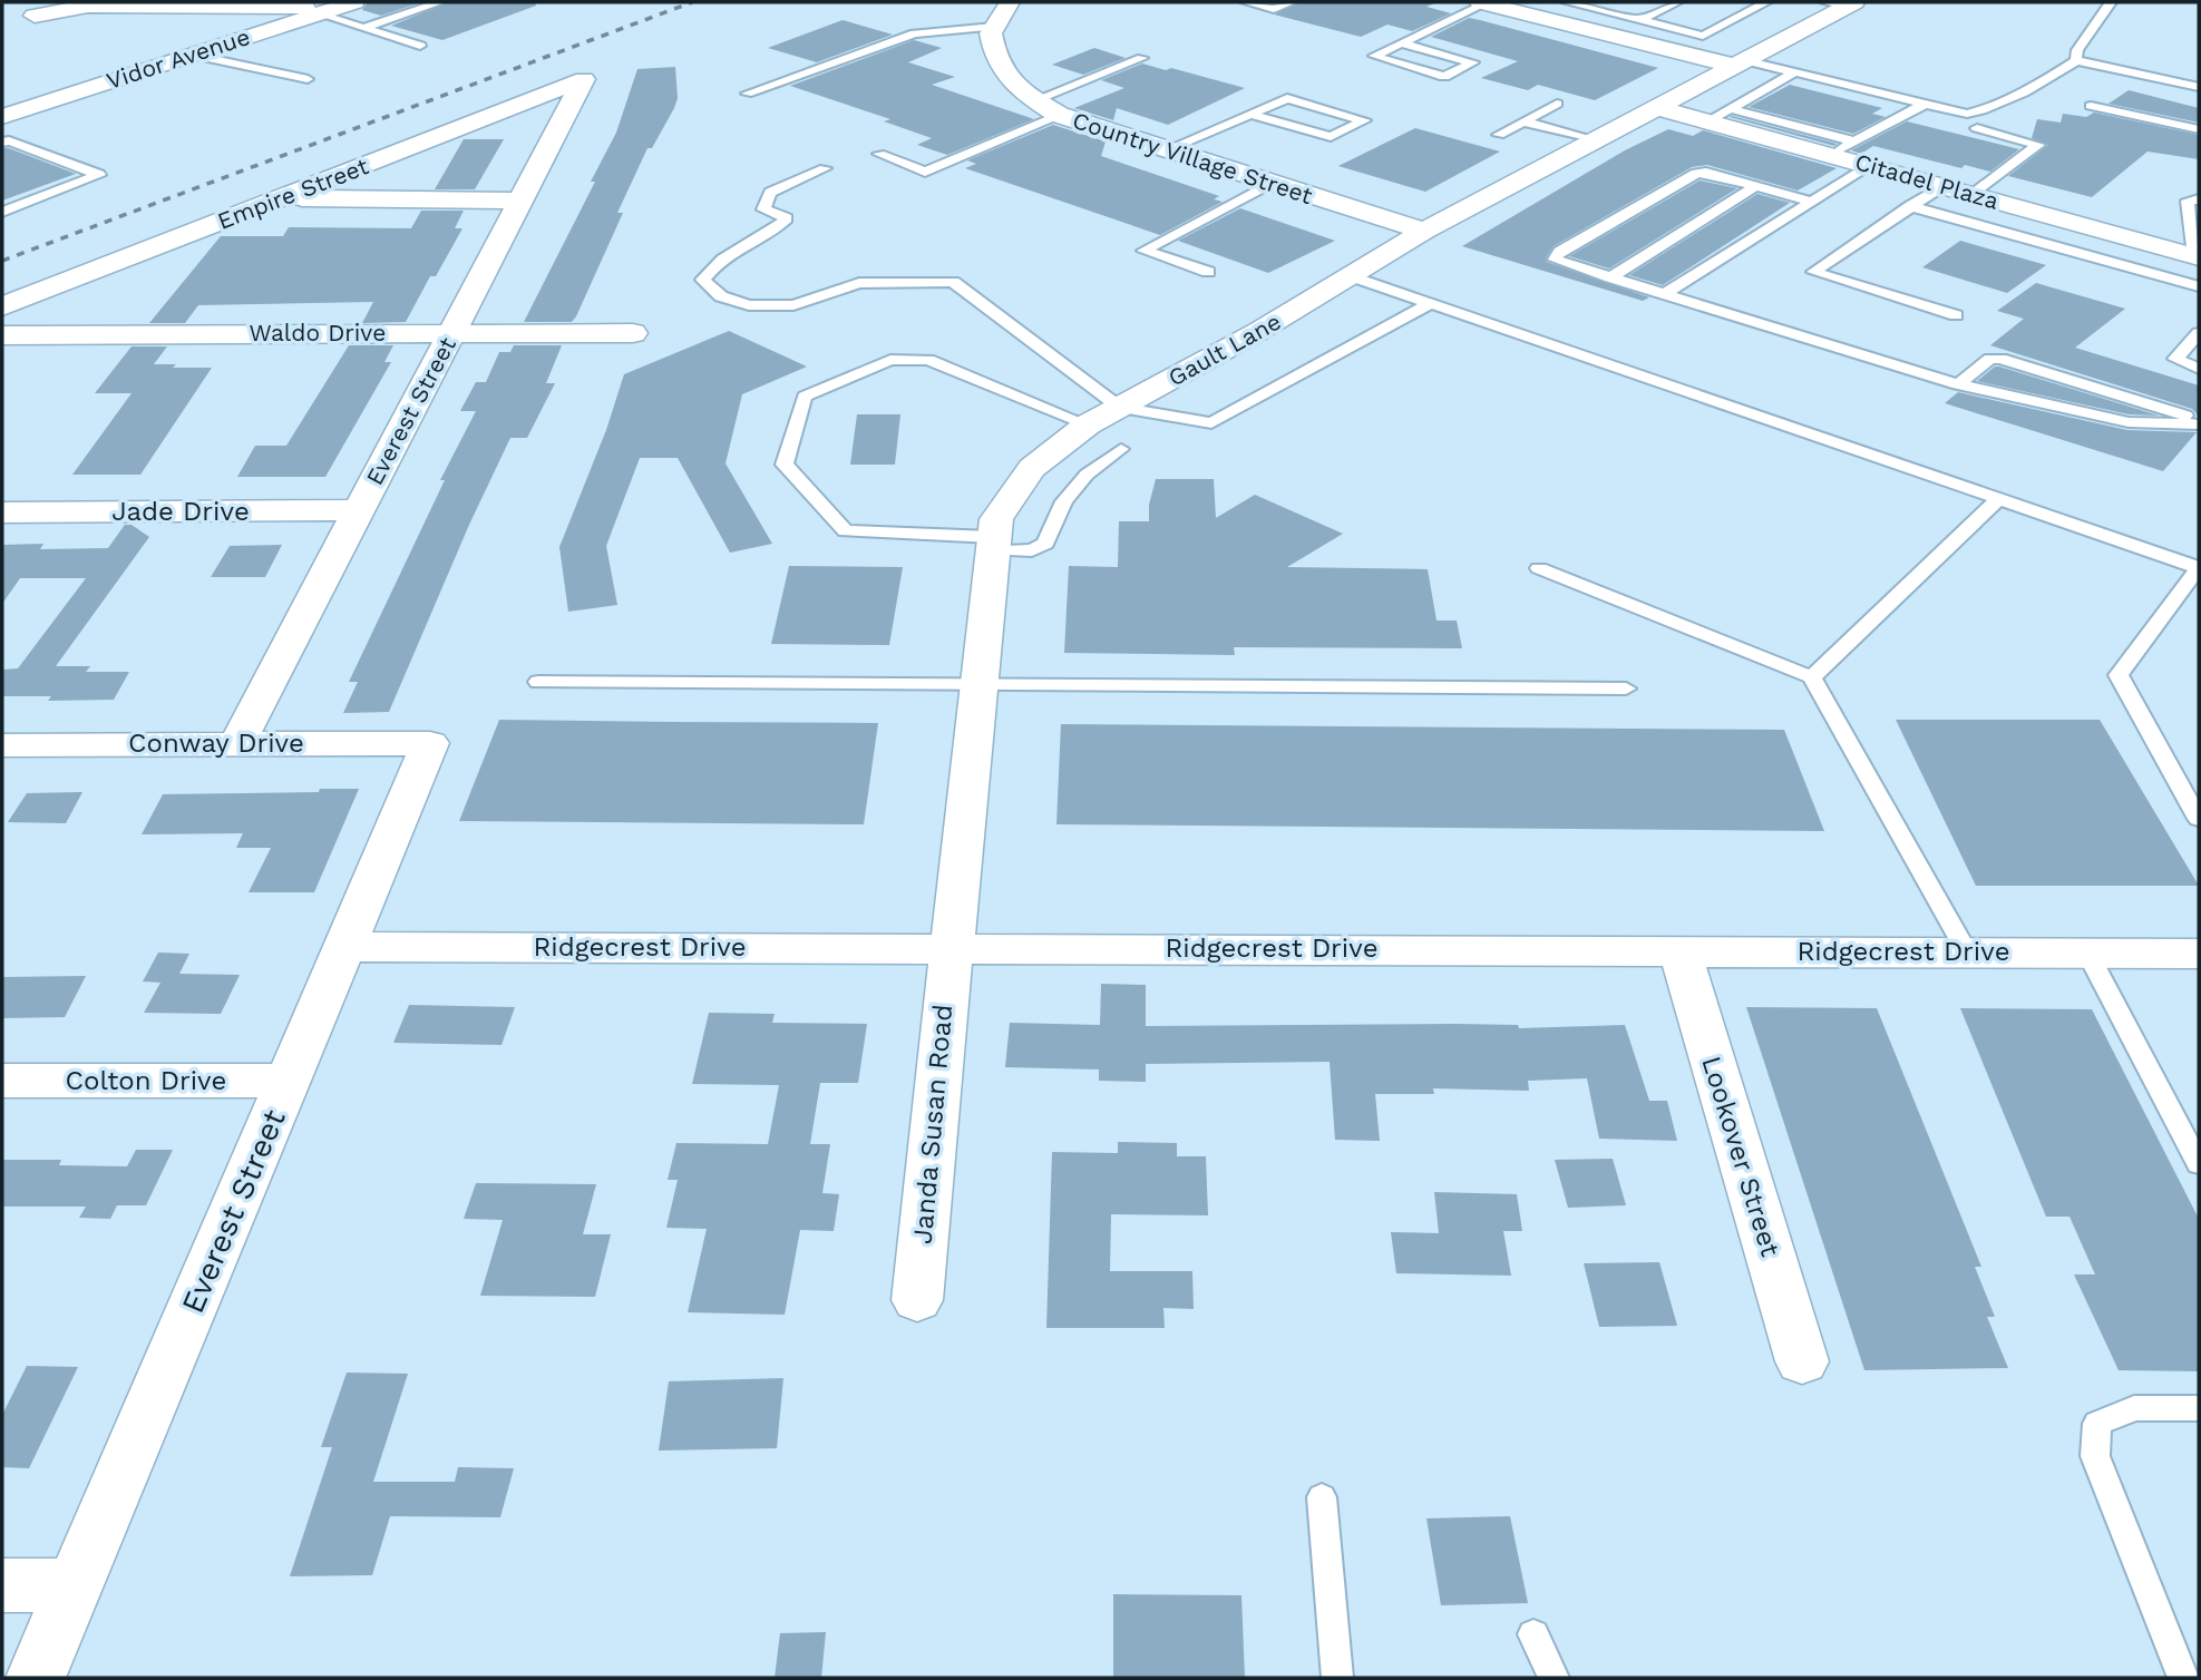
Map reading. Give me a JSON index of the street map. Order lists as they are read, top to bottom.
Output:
{
  "streets": {
    "street": [
      "Vidor Avenue",
      "Country Village Street",
      "Citadel Plaza",
      "Empire Street",
      "Waldo Drive",
      "Gault Lane",
      "Everest Street",
      "Jade Drive",
      "Conway Drive",
      "Ridgecrest Drive",
      "Colton Drive",
      "Janda Susan Road",
      "Lookover Street"
    ]
  },
  "crossings": [
    ["Country Village Street", "Gault Lane"],
    ["Citadel Plaza", "Gault Lane"],
    ["Empire Street", "Everest Street"],
    ["Waldo Drive", "Everest Street"],
    ["Gault Lane", "Ridgecrest Drive"],
    ["Gault Lane", "Janda Susan Road"],
    ["Everest Street", "Jade Drive"],
    ["Everest Street", "Conway Drive"],
    ["Everest Street", "Ridgecrest Drive"],
    ["Everest Street", "Colton Drive"],
    ["Ridgecrest Drive", "Janda Susan Road"],
    ["Ridgecrest Drive", "Lookover Street"]
  ]
}
